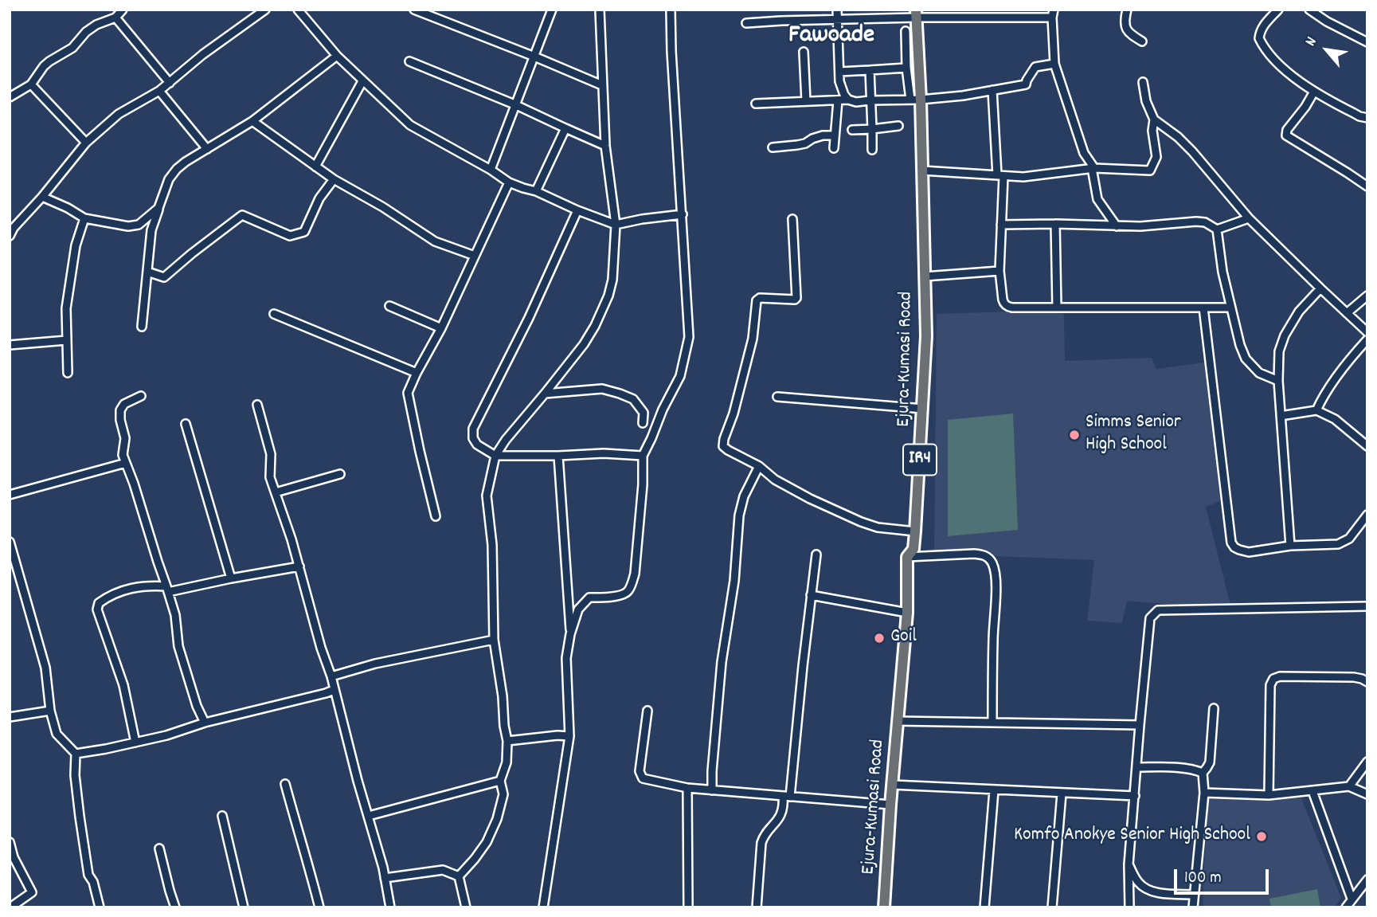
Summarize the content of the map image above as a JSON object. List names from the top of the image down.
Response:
{
  "streets": {
    "main road": ["Ejura-Kumasi Road", "IR4"]
  },
  "districts": ["Fawoade"],
  "places": ["Simms Senior High School", "Goil", "Komfo Anokye Senior High School"],
  "scale_bar": "100 m",
  "north": "top left"
}
